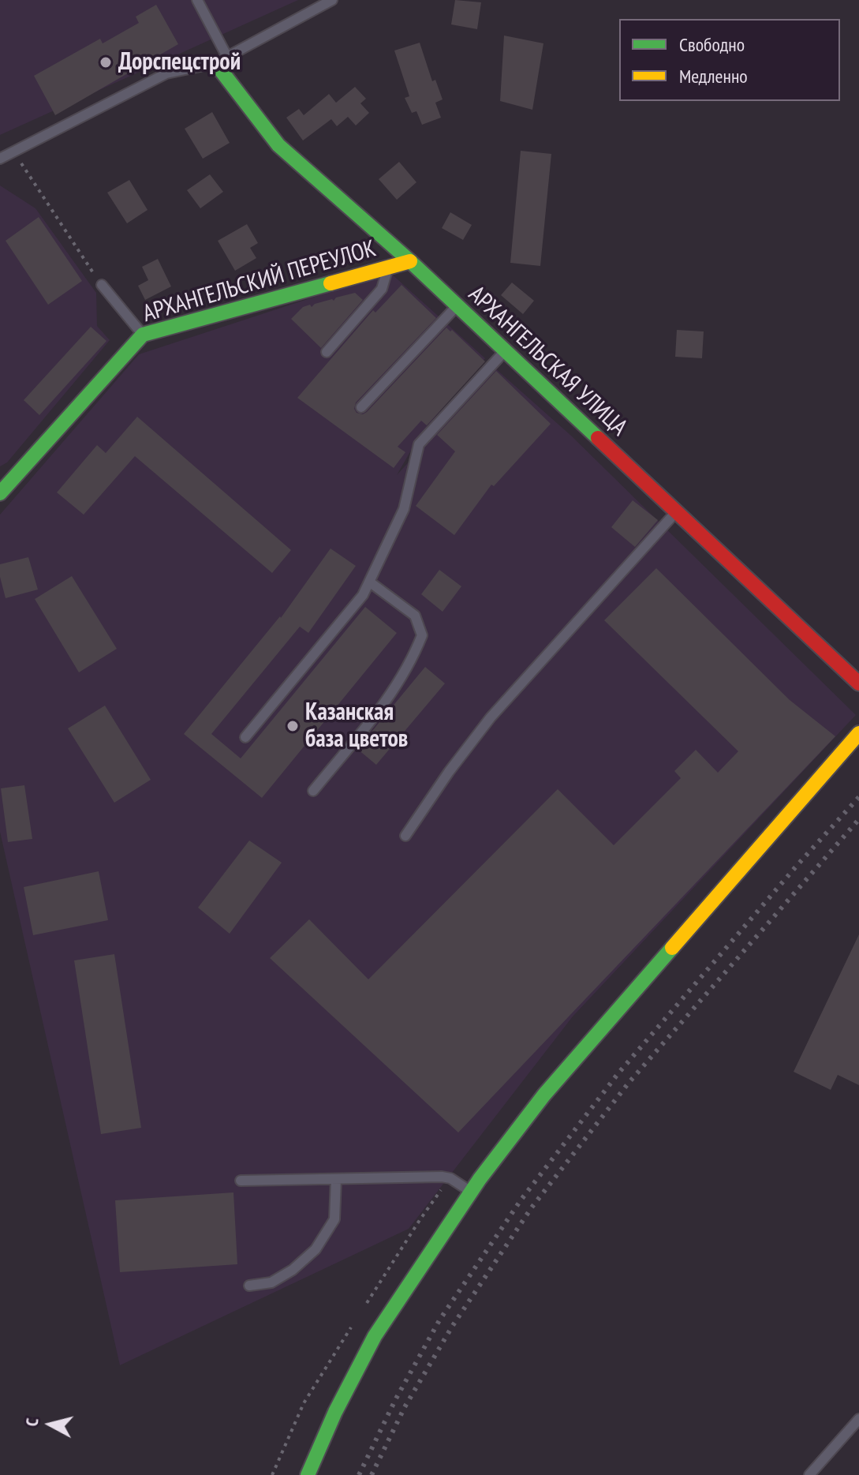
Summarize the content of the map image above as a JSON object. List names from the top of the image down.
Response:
{
  "streets": {
    "street": ["АРХАНГЕЛЬСКИЙ ПЕРЕУЛОК", "АРХАНГЕЛЬСКАЯ УЛИЦА"]
  },
  "crossings": [
    ["АРХАНГЕЛЬСКИЙ ПЕРЕУЛОК", "АРХАНГЕЛЬСКАЯ УЛИЦА"]
  ],
  "places": ["Дорспецстрой", "Казанская база цветов"],
  "legend": ["Свободно", "Медленно"],
  "north": "left"
}
